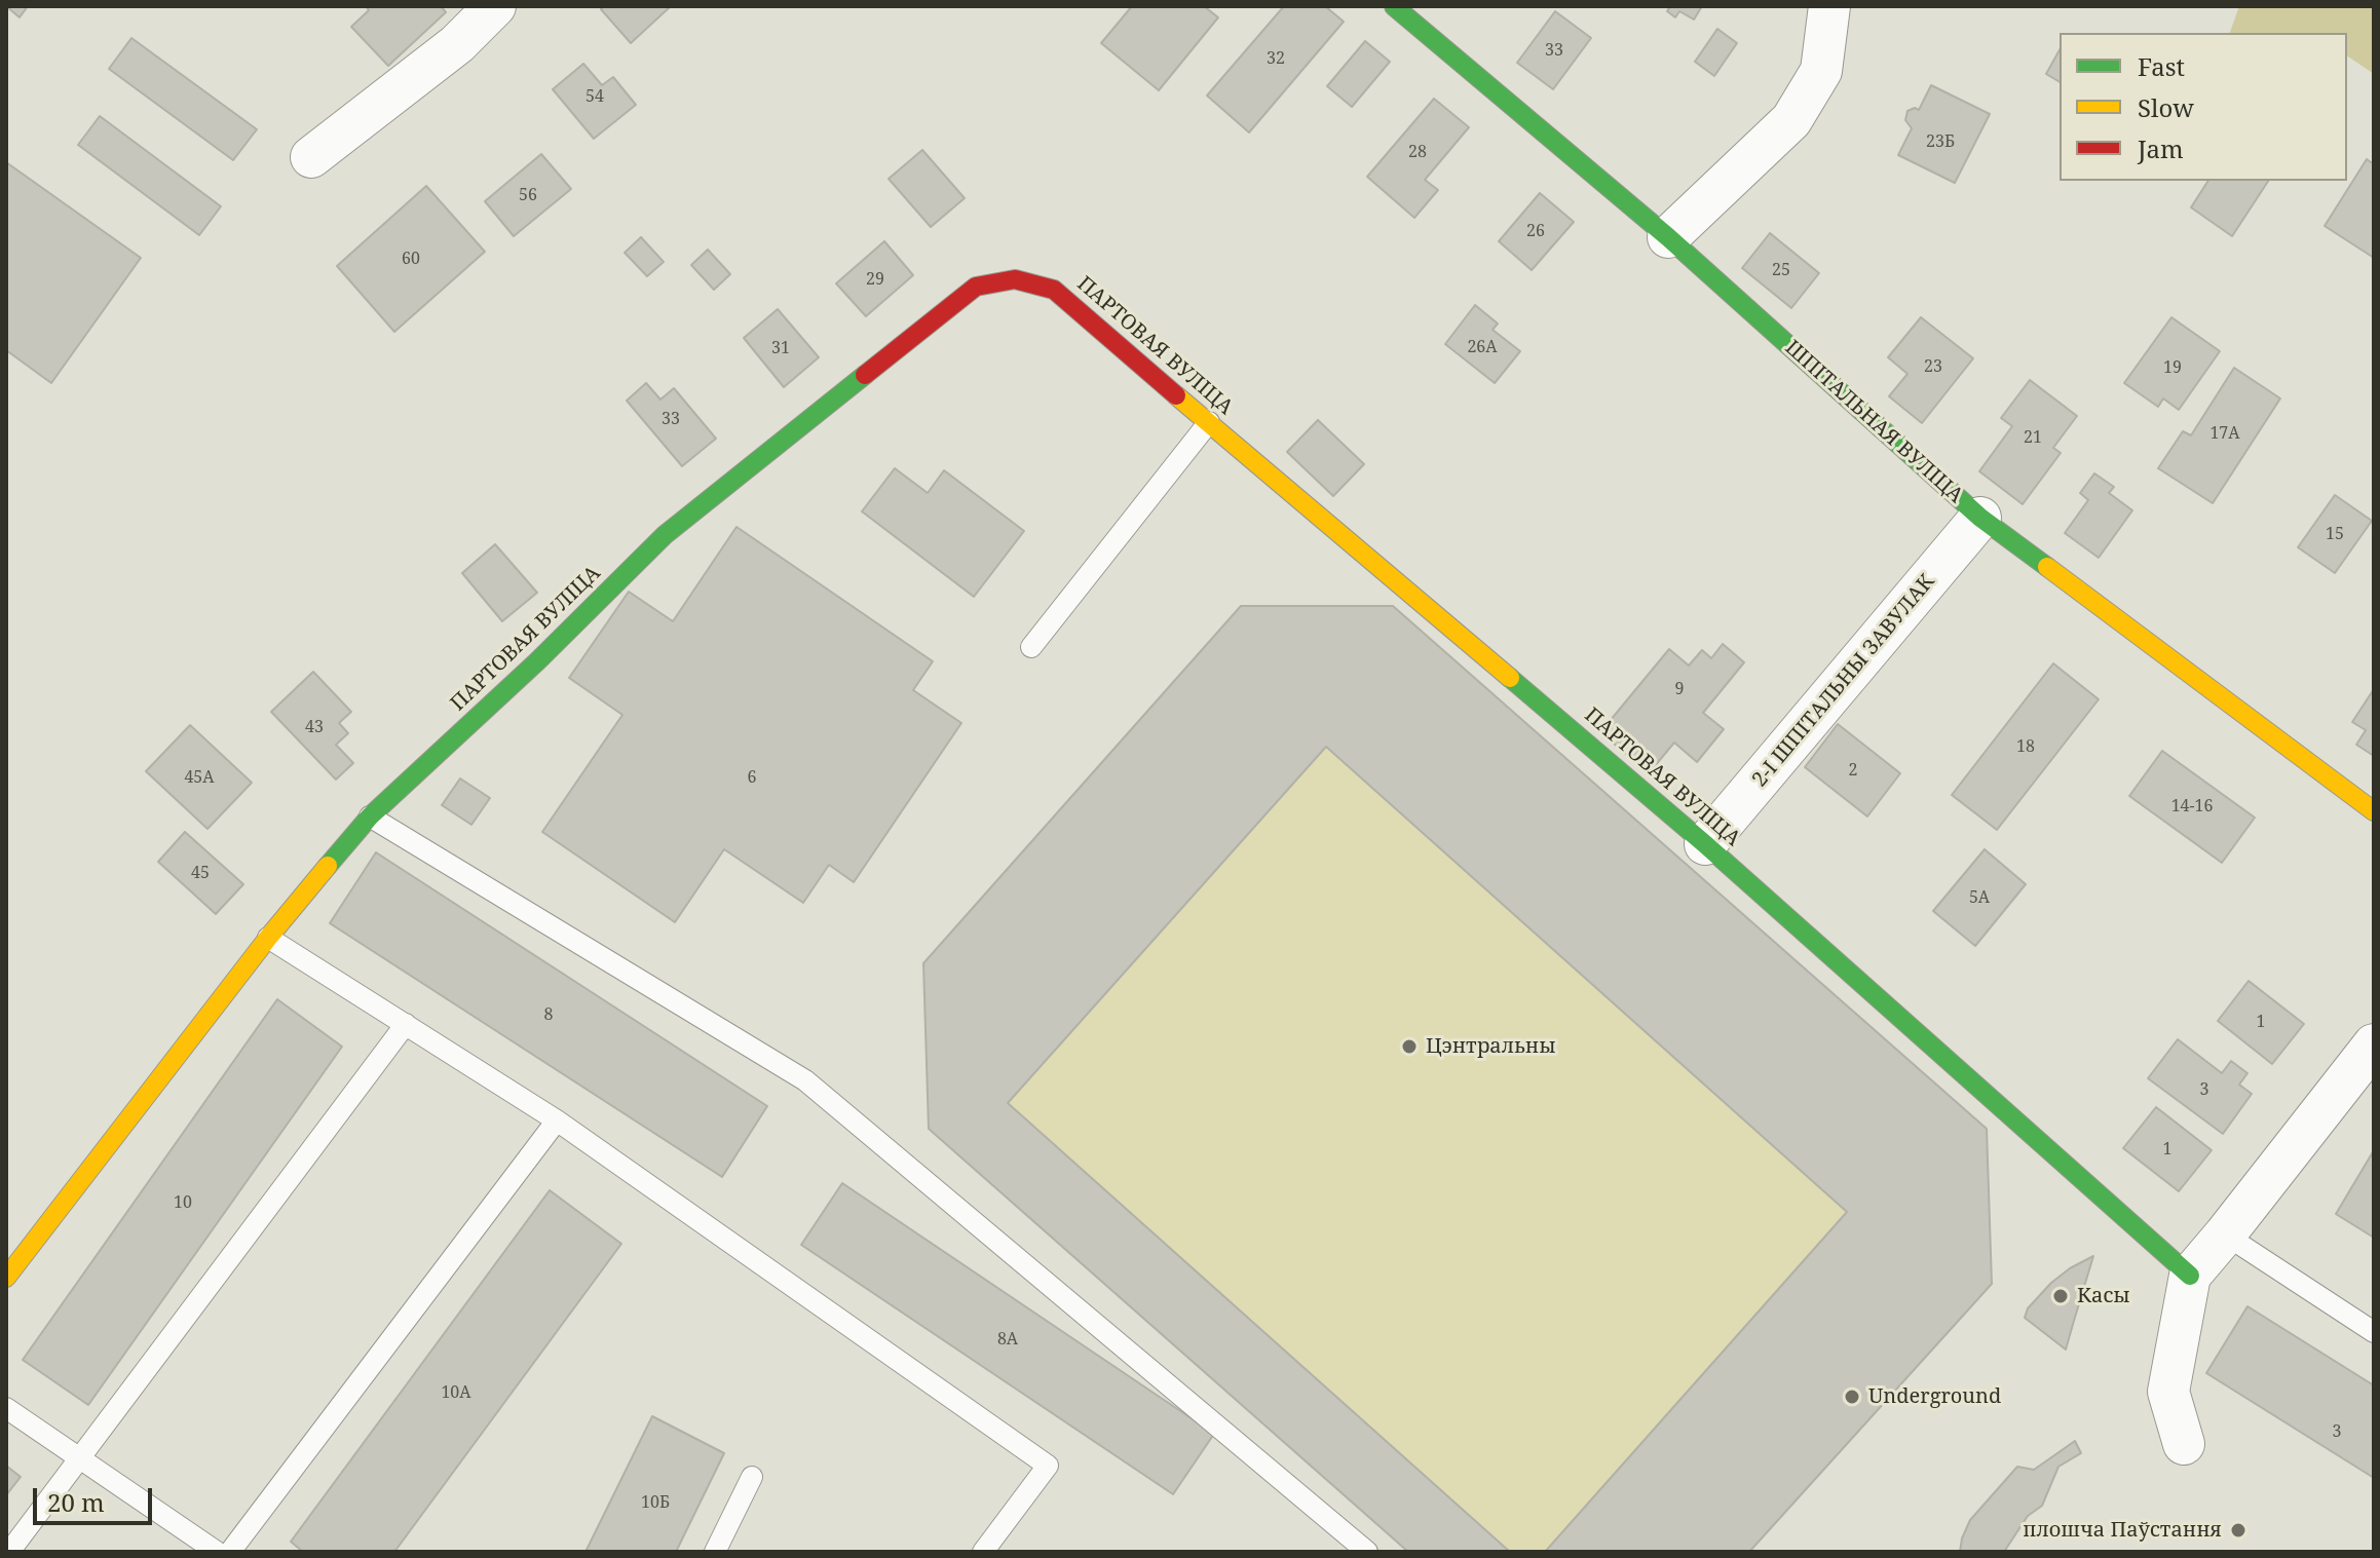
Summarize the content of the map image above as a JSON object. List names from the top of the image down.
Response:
{
  "streets": {
    "street": ["ПАРТОВАЯ ВУЛІЦА", "ШПІТАЛЬНАЯ ВУЛІЦА", "2-І ШПІТАЛЬНЫ ЗАВУЛАК"]
  },
  "crossings": [
    ["ПАРТОВАЯ ВУЛІЦА", "2-І ШПІТАЛЬНЫ ЗАВУЛАК"],
    ["ШПІТАЛЬНАЯ ВУЛІЦА", "2-І ШПІТАЛЬНЫ ЗАВУЛАК"]
  ],
  "places": [
    "Цэнтральны",
    "Касы",
    "Underground",
    "плошча Паўстання"
  ],
  "house_numbers": [
    "33",
    "32",
    "54",
    "23Б",
    "28",
    "56",
    "26",
    "60",
    "25",
    "29",
    "26А",
    "31",
    "23",
    "19",
    "33",
    "17А",
    "21",
    "15",
    "9",
    "43",
    "18",
    "2",
    "45А",
    "6",
    "14-16",
    "45",
    "5А",
    "8",
    "1",
    "3",
    "1",
    "10",
    "8А",
    "10А",
    "3",
    "10Б"
  ],
  "legend": ["Fast", "Slow", "Jam"],
  "scale_bar": "20 m"
}
